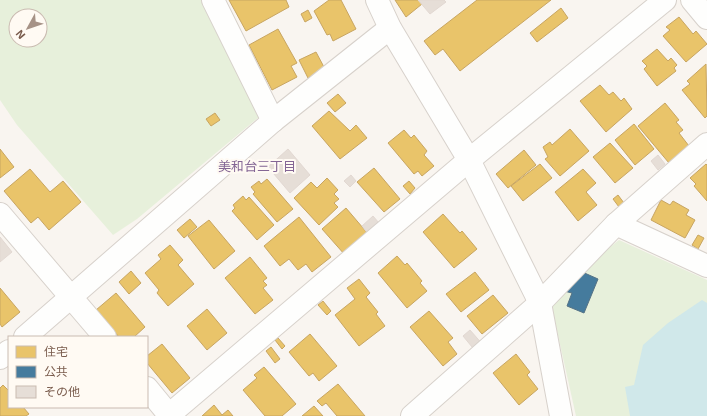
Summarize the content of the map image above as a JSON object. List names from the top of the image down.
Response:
{
  "districts": ["美和台三丁目"],
  "legend": ["住宅", "公共", "その他"],
  "north": "bottom left"
}
